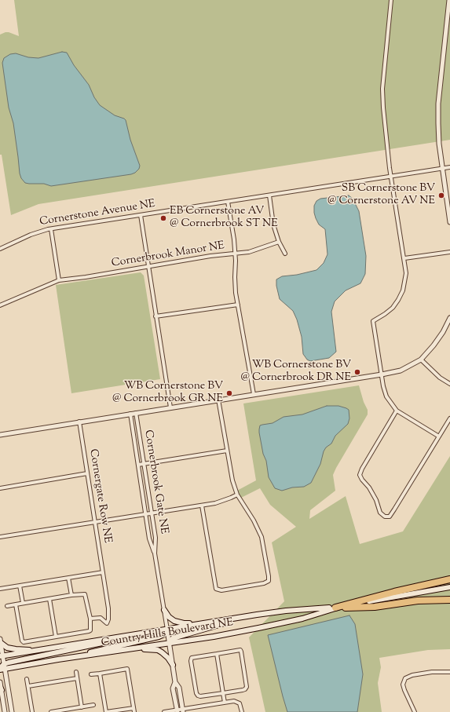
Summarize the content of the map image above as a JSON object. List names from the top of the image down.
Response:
{
  "streets": {
    "main road": ["Country Hills Boulevard NE"],
    "street": [
      "Cornerstone Avenue NE",
      "Cornerbrook Manor NE",
      "Cornerbrook Gate NE",
      "Cornergate Row NE"
    ]
  },
  "crossings": [
    ["Cornerbrook Gate NE", "Country Hills Boulevard NE"]
  ],
  "places": [
    "SB Cornerstone BV @ Cornerstone AV NE",
    "EB Cornerstone AV @ Cornerbrook ST NE",
    "WB Cornerstone BV @ Cornerbrook DR NE",
    "WB Cornerstone BV @ Cornerbrook GR NE"
  ]
}
